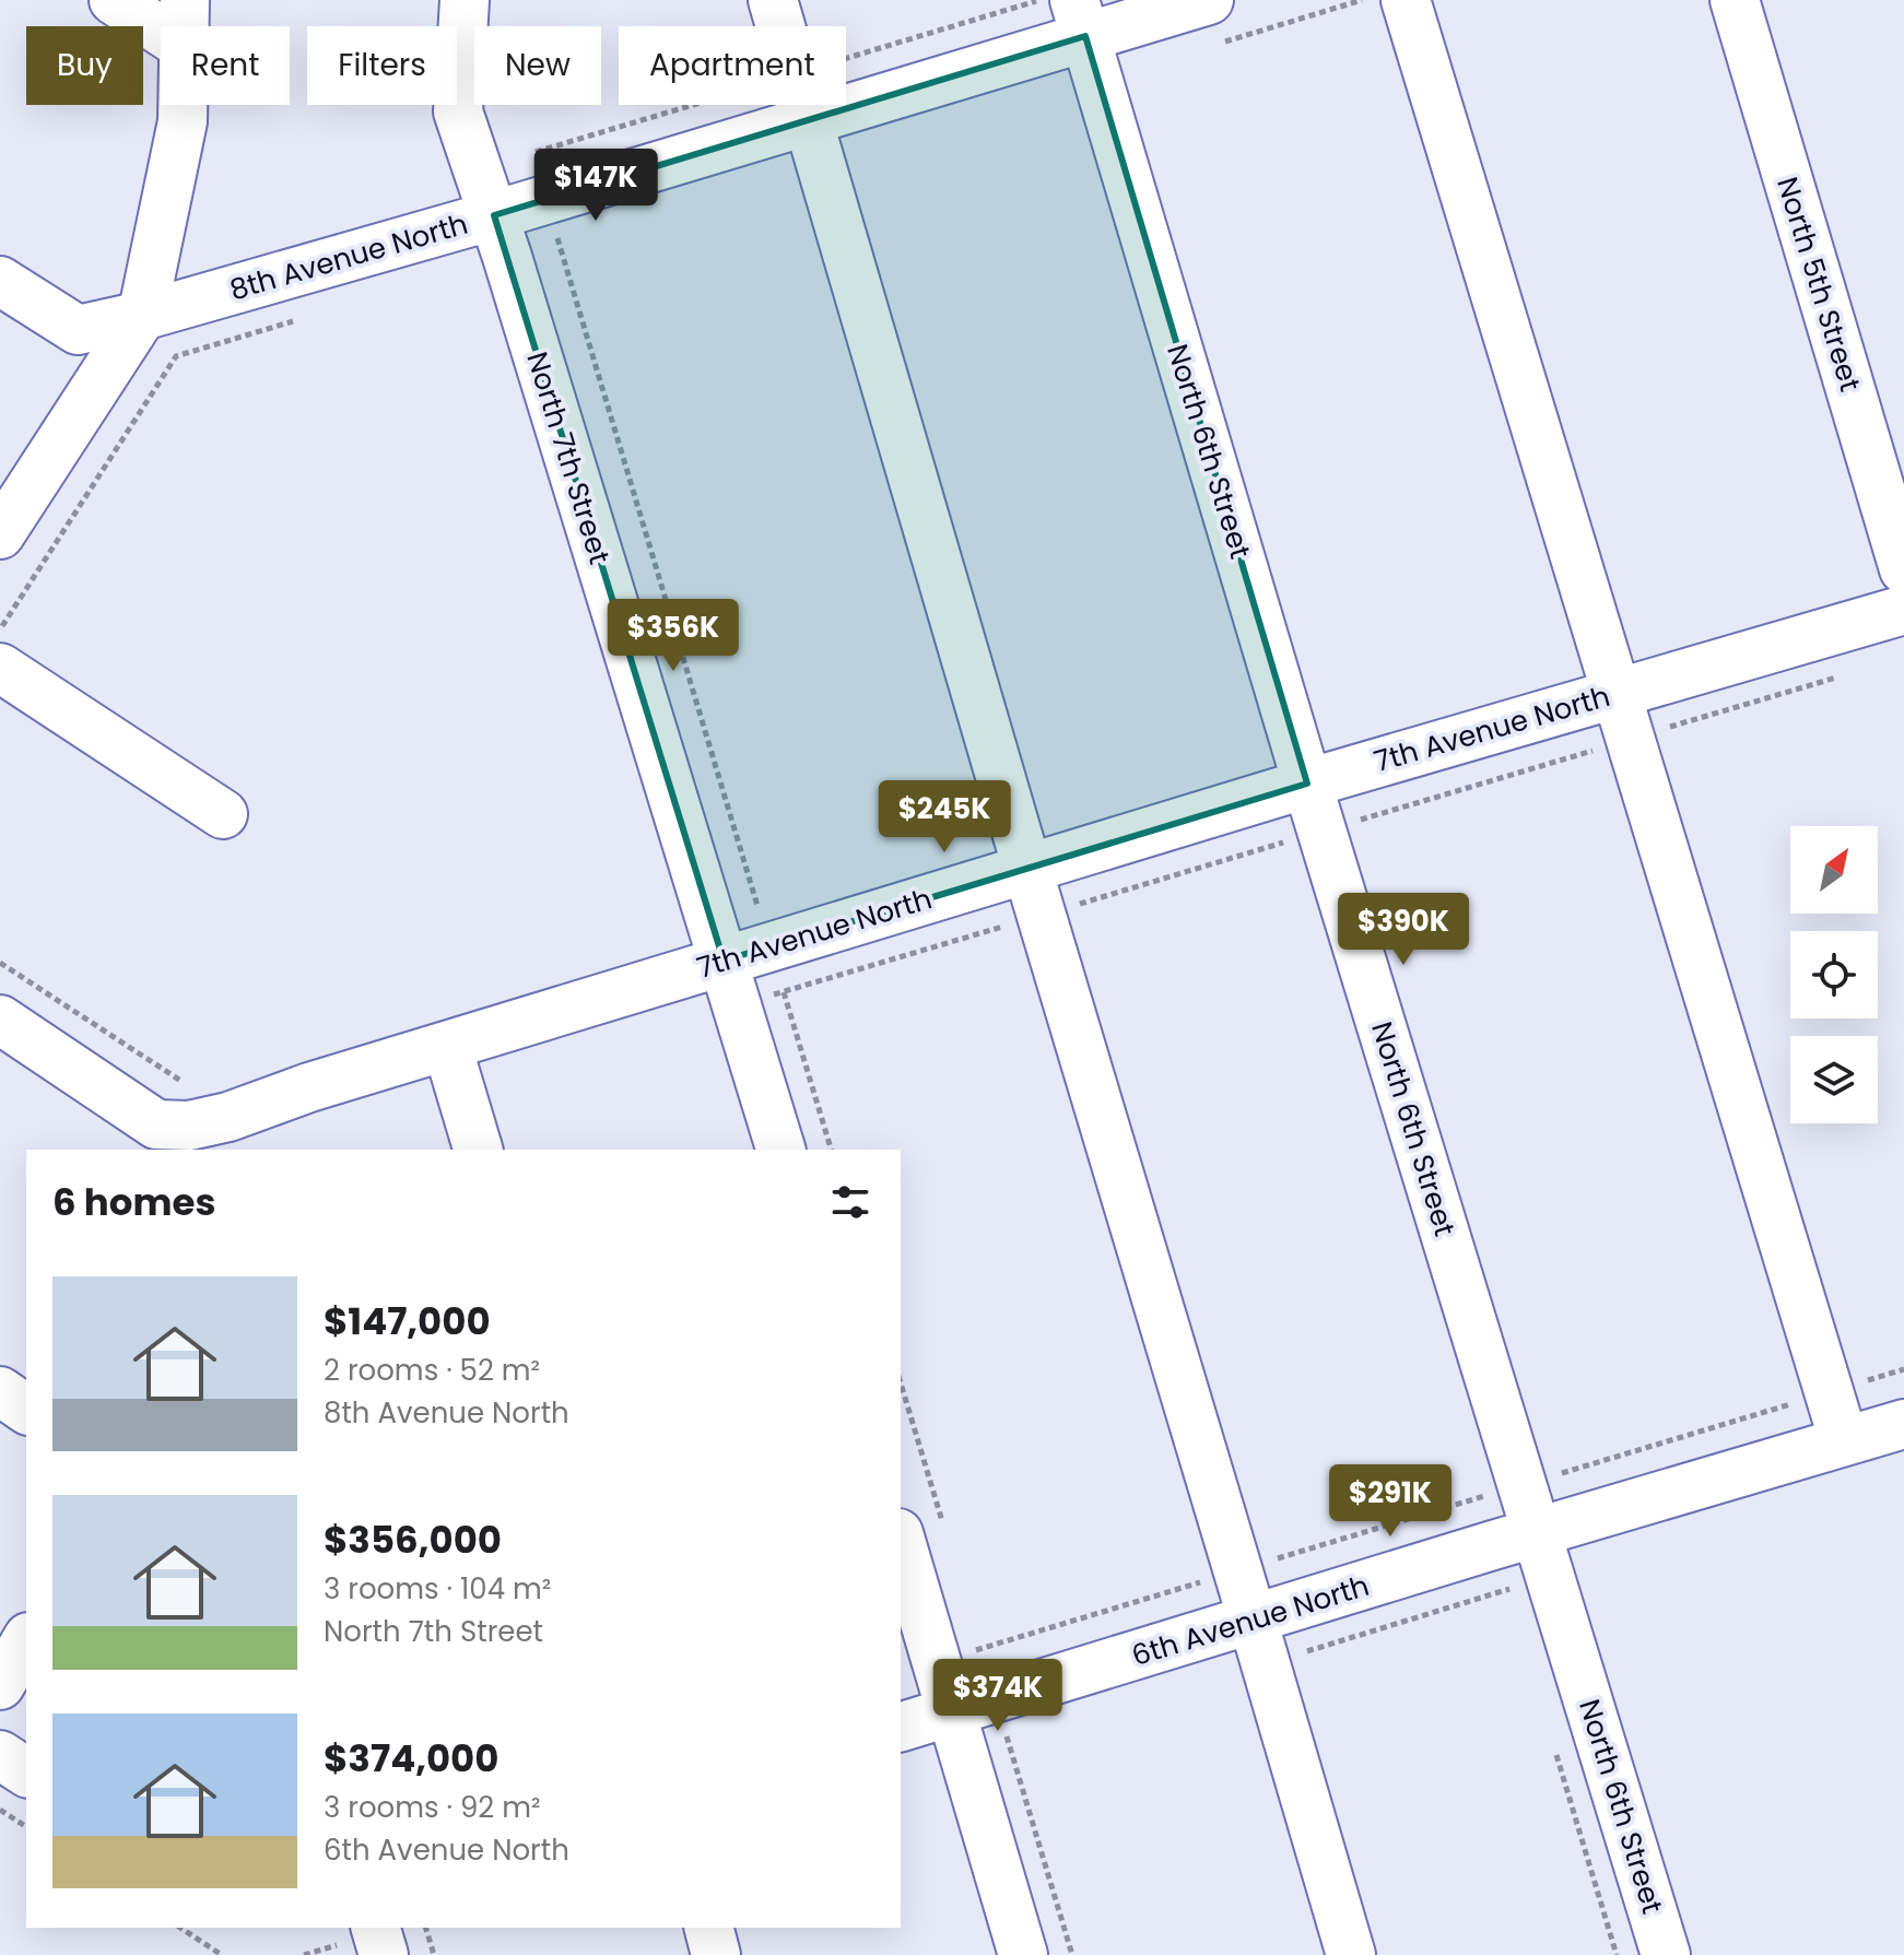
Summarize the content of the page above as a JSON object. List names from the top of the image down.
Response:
{
  "streets": {
    "street": [
      "8th Avenue North",
      "North 5th Street",
      "North 6th Street",
      "North 7th Street",
      "7th Avenue North",
      "6th Avenue North"
    ]
  },
  "crossings": [
    ["8th Avenue North", "North 6th Street"],
    ["8th Avenue North", "North 7th Street"],
    ["North 6th Street", "7th Avenue North"],
    ["North 6th Street", "6th Avenue North"],
    ["North 7th Street", "7th Avenue North"]
  ],
  "north": "top right",
  "page": {
    "chip": [
      "Buy",
      "Rent",
      "Filters",
      "New",
      "Apartment"
    ],
    "price": [
      "$147K",
      "$356K",
      "$245K",
      "$390K",
      "$291K",
      "$374K"
    ],
    "heading": "6 homes",
    "list": [
      {
        "name": "$147,000",
        "note": "2 rooms · 52 m² · 8th Avenue North"
      },
      {
        "name": "$356,000",
        "note": "3 rooms · 104 m² · North 7th Street"
      },
      {
        "name": "$374,000",
        "note": "3 rooms · 92 m² · 6th Avenue North"
      }
    ]
  }
}
